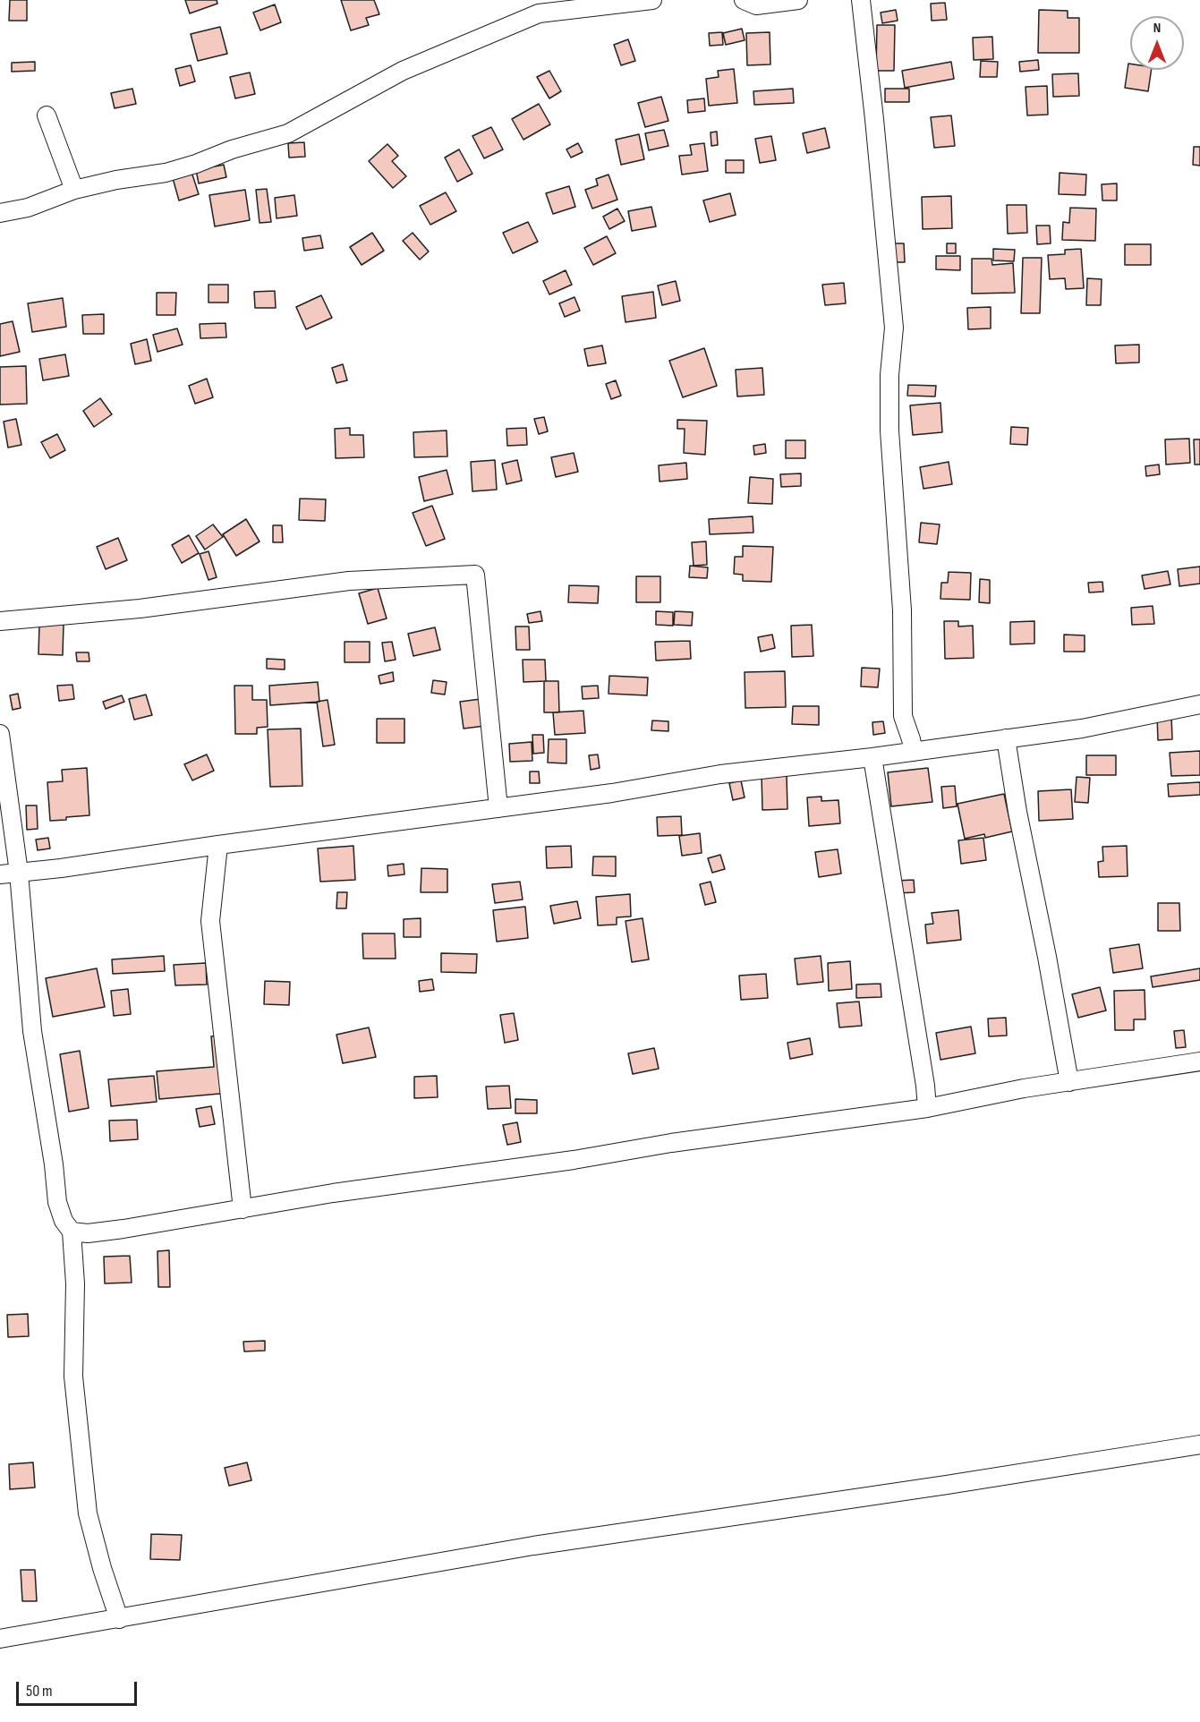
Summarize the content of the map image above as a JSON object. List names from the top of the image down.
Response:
{
  "scale_bar": "50 m",
  "north": "top"
}
